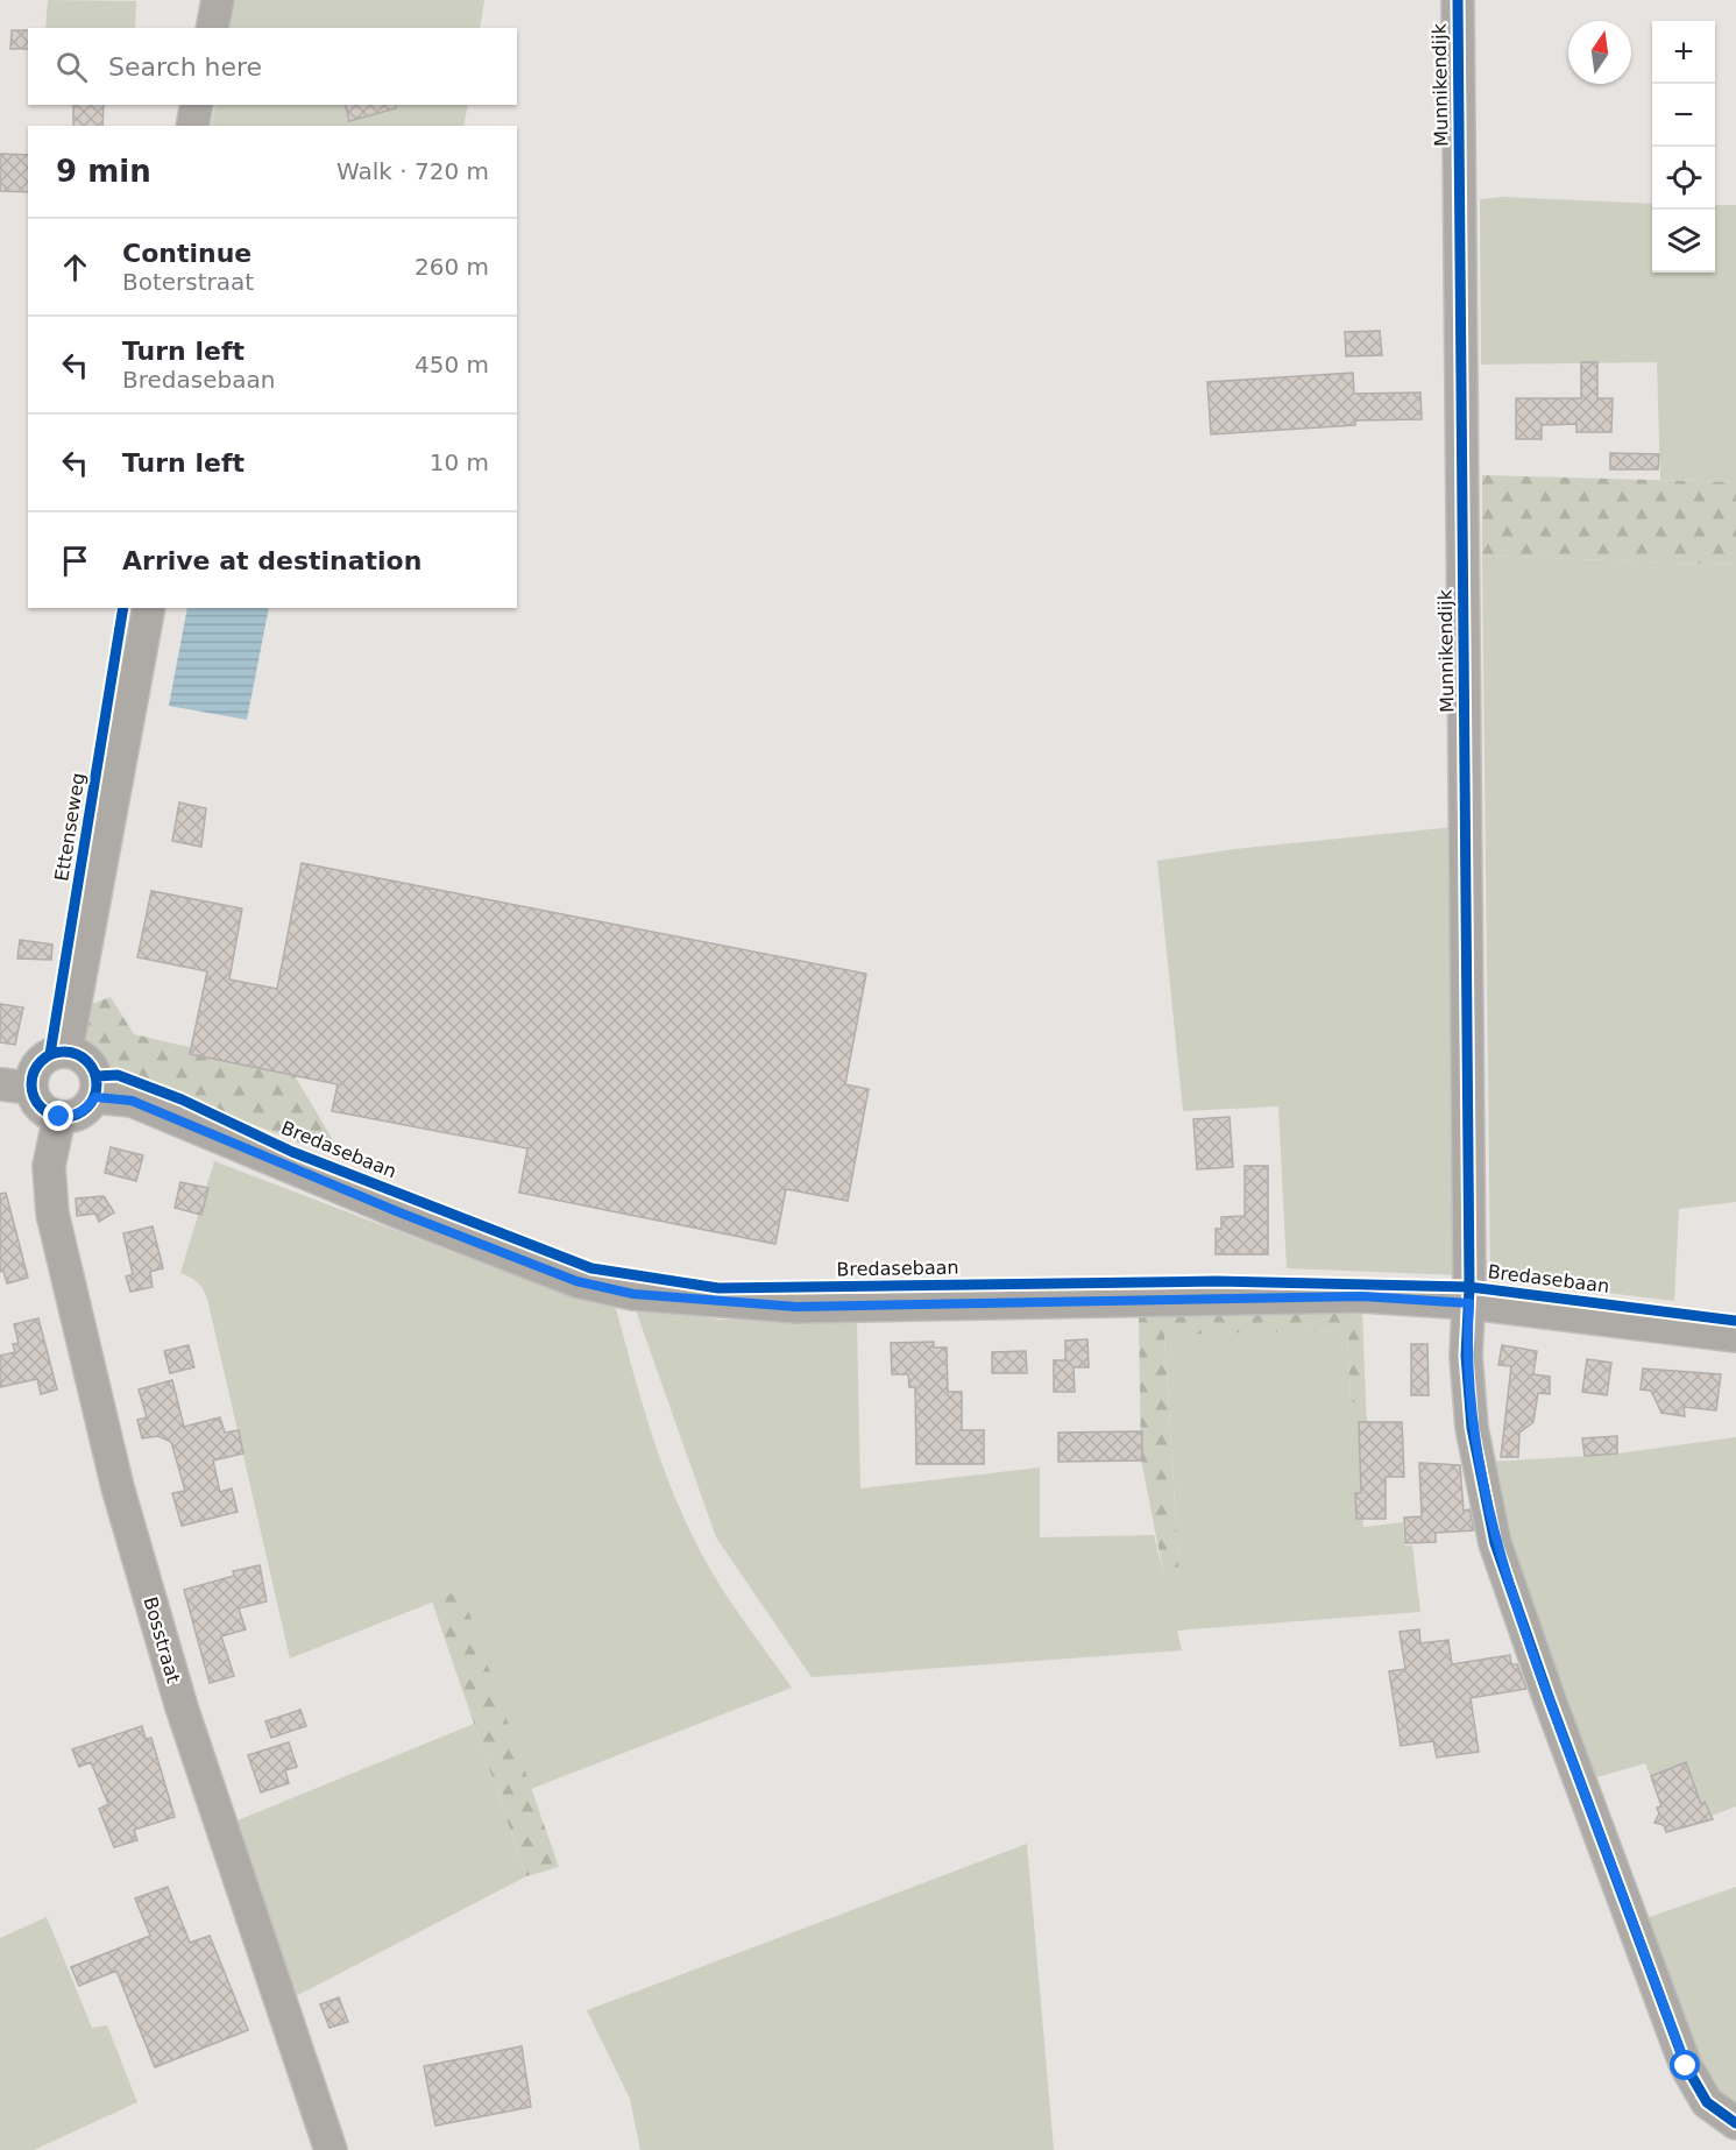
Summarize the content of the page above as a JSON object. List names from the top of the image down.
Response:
{
  "streets": {
    "street": [
      "Munnikendijk",
      "Ettenseweg",
      "Bredasebaan",
      "Bosstraat"
    ]
  },
  "crossings": [
    ["Munnikendijk", "Bredasebaan"],
    ["Ettenseweg", "Bredasebaan"],
    ["Ettenseweg", "Bosstraat"],
    ["Bredasebaan", "Bosstraat"]
  ],
  "north": "top",
  "page": {
    "map_buttons": ["+", "−"],
    "search": "Search here",
    "heading": ["9 min", "Walk · 720 m"],
    "list": [
      ["Continue", "Boterstraat", "260 m"],
      ["Turn left", "Bredasebaan", "450 m"],
      ["Turn left", "10 m"],
      "Arrive at destination"
    ]
  }
}
